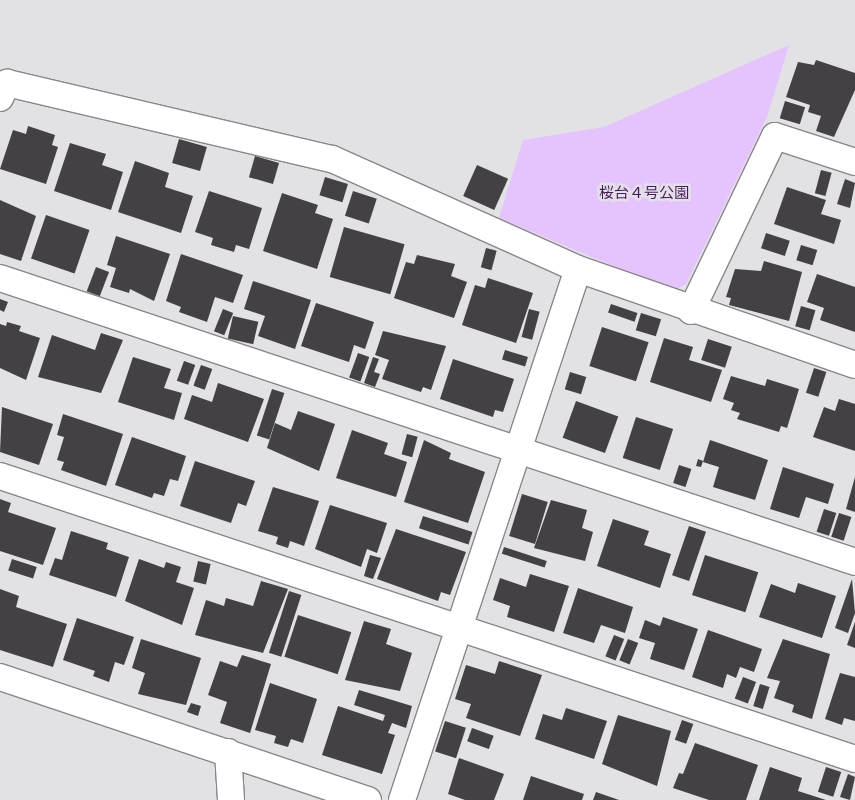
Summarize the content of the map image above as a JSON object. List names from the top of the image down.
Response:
{
  "parks": ["桜台４号公園"]
}
